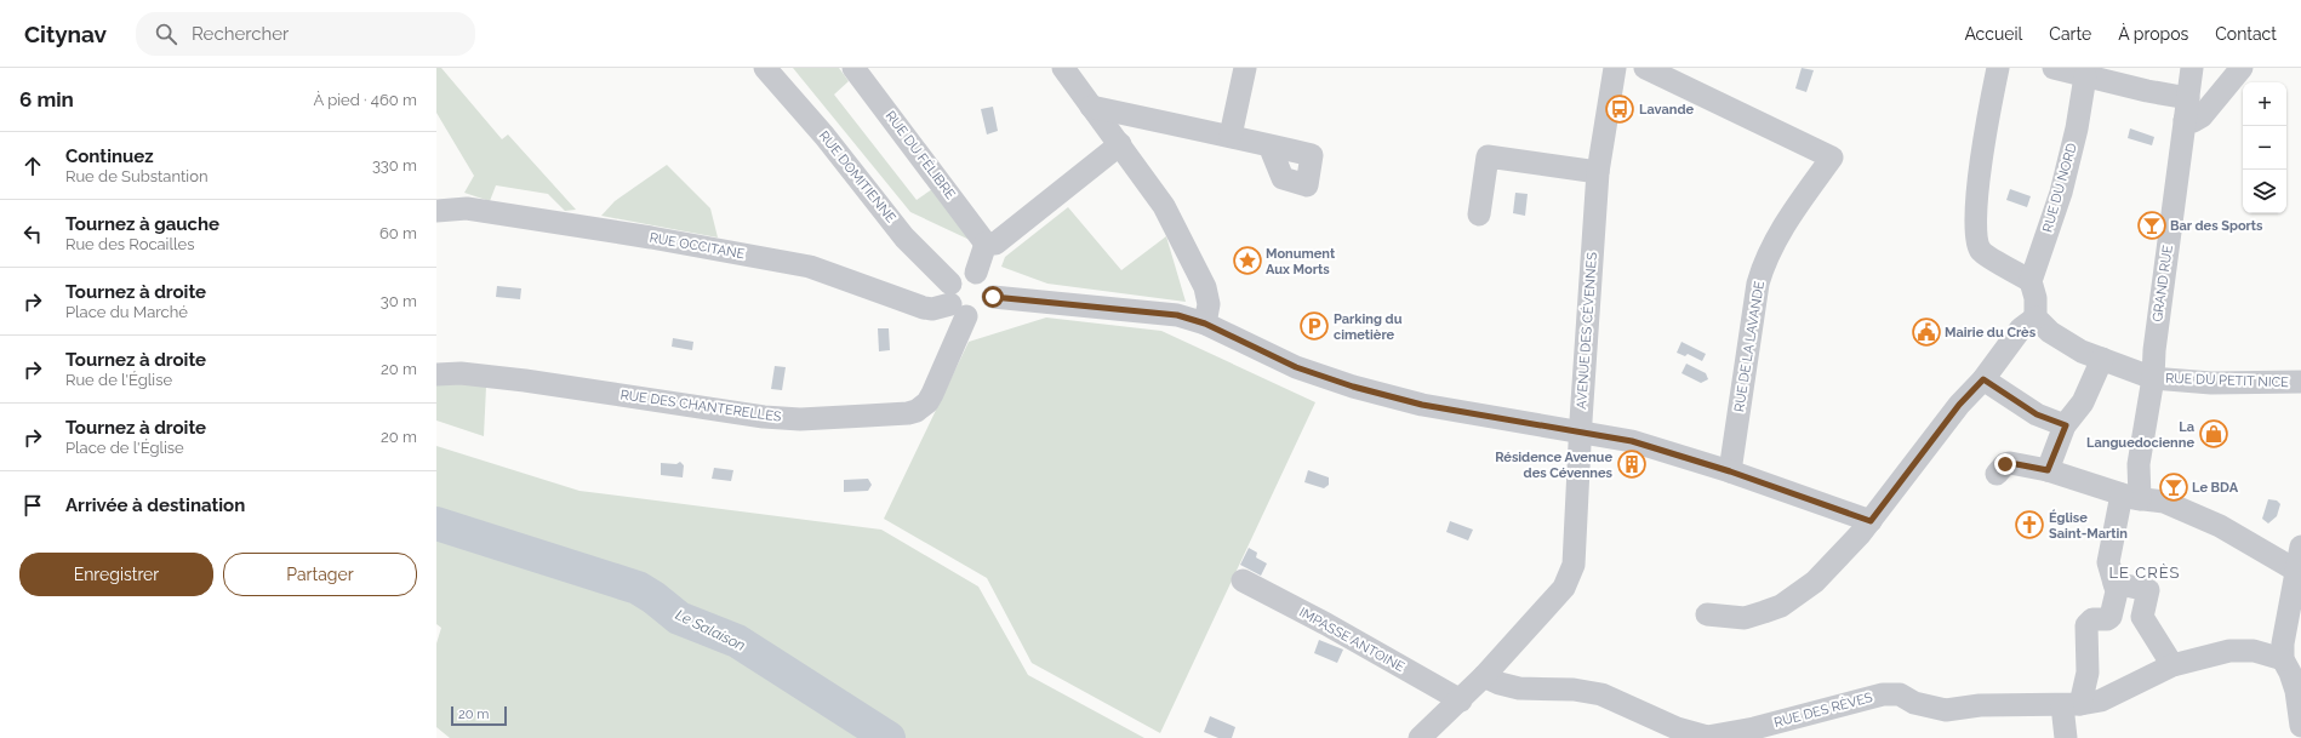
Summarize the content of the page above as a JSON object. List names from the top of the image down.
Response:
{
  "streets": {
    "street": [
      "RUE DU FÉLIBRE",
      "RUE DOMITIENNE",
      "RUE DU NORD",
      "RUE OCCITANE",
      "GRAND RUE",
      "AVENUE DES CÉVENNES",
      "RUE DE LA LAVANDE",
      "RUE DU PETIT NICE",
      "RUE DES CHANTERELLES",
      "IMPASSE ANTOINE",
      "RUE DES RÈVES"
    ]
  },
  "crossings": [
    ["RUE DOMITIENNE", "RUE OCCITANE"],
    ["RUE DOMITIENNE", "RUE DES CHANTERELLES"],
    ["RUE DU NORD", "RUE DU PETIT NICE"],
    ["RUE OCCITANE", "RUE DES CHANTERELLES"],
    ["GRAND RUE", "RUE DU PETIT NICE"],
    ["GRAND RUE", "RUE DES RÈVES"],
    ["AVENUE DES CÉVENNES", "IMPASSE ANTOINE"],
    ["AVENUE DES CÉVENNES", "RUE DES RÈVES"]
  ],
  "districts": ["LE CRÈS"],
  "water": ["Le Salaison"],
  "places": {
    "bus stop": ["Lavande"],
    "bar": ["Bar des Sports", "Le BDA"],
    "place": ["Monument Aux Morts"],
    "parking": ["Parking du cimetière"],
    "public building": ["Mairie du Crès"],
    "shop": ["La Languedocienne"],
    "building": ["Résidence Avenue des Cévennes"],
    "church": ["Église Saint-Martin"]
  },
  "scale_bar": "20 m",
  "page": {
    "header": "Citynav",
    "search": "Rechercher",
    "nav": [
      "Accueil",
      "Carte",
      "À propos",
      "Contact"
    ],
    "heading": ["6 min", "À pied · 460 m"],
    "map_buttons": ["+", "−"],
    "list": [
      ["Continuez", "Rue de Substantion", "330 m"],
      ["Tournez à gauche", "Rue des Rocailles", "60 m"],
      ["Tournez à droite", "Place du Marché", "30 m"],
      ["Tournez à droite", "Rue de l'Église", "20 m"],
      ["Tournez à droite", "Place de l'Église", "20 m"],
      "Arrivée à destination"
    ],
    "buttons": ["Enregistrer", "Partager"],
    "scale": "20 m"
  }
}
